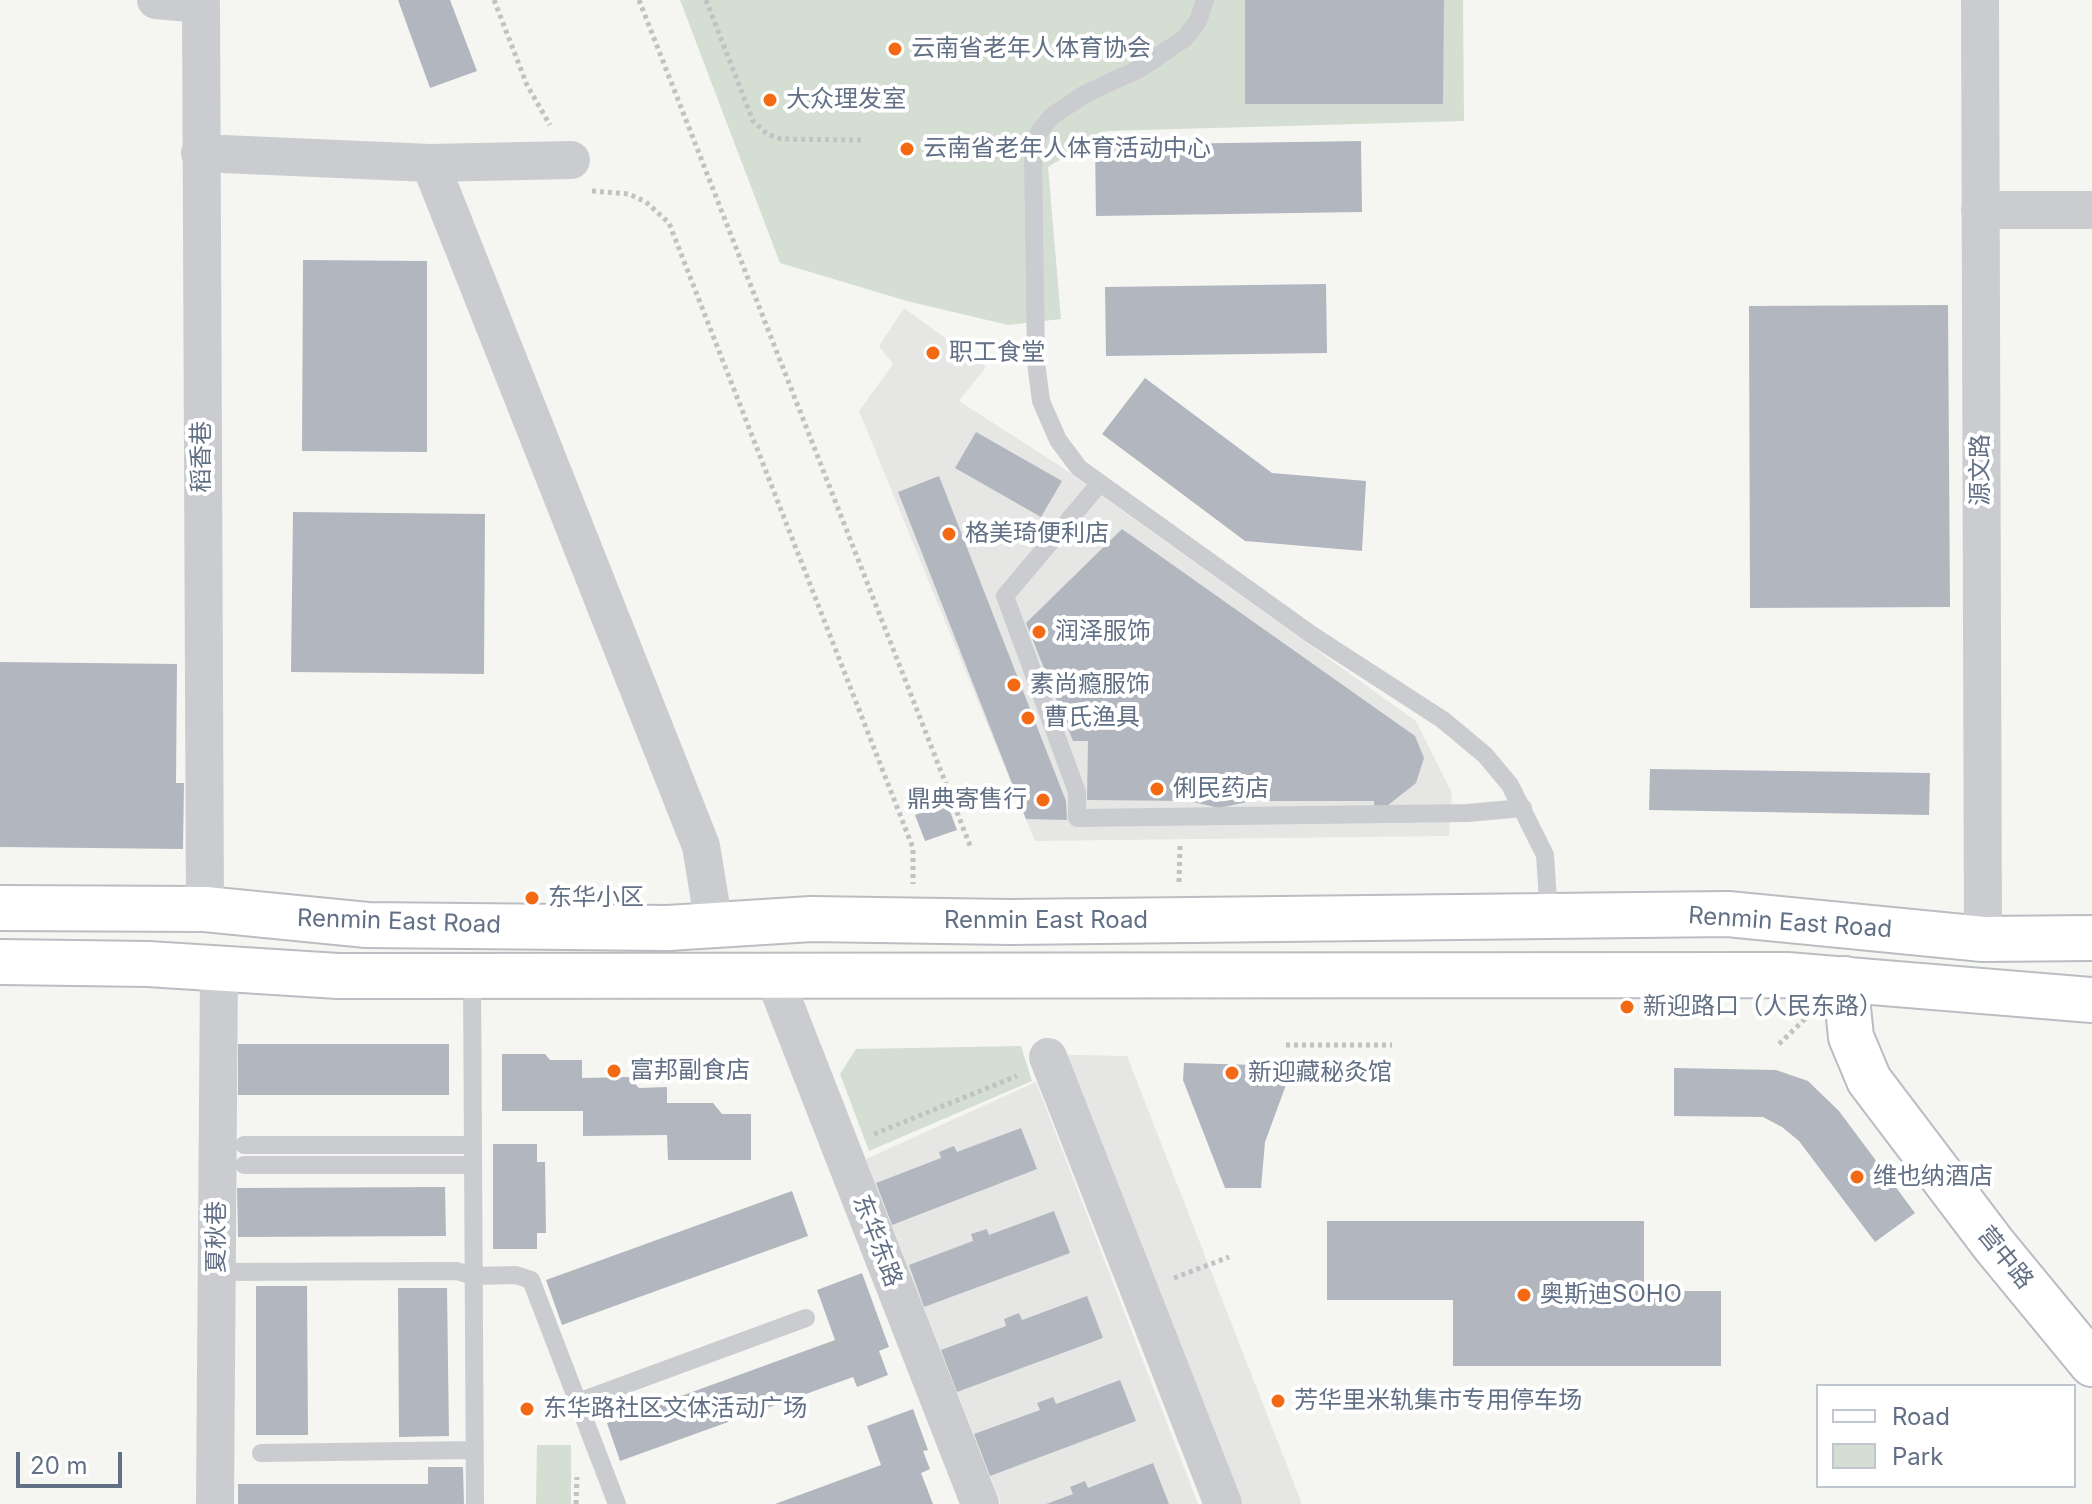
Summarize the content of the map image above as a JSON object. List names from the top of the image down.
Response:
{
  "streets": {
    "main road": ["Renmin East Road", "营中路"],
    "street": [
      "稻香巷",
      "源文路",
      "夏秋巷",
      "东华东路"
    ]
  },
  "crossings": [
    ["稻香巷", "Renmin East Road"],
    ["源文路", "Renmin East Road"]
  ],
  "places": [
    "云南省老年人体育协会",
    "大众理发室",
    "云南省老年人体育活动中心",
    "职工食堂",
    "格美琦便利店",
    "润泽服饰",
    "素尚瘾服饰",
    "曹氏渔具",
    "俐民药店",
    "鼎典寄售行",
    "东华小区",
    "新迎路口（人民东路）",
    "富邦副食店",
    "新迎藏秘灸馆",
    "维也纳酒店",
    "奥斯迪SOHO",
    "芳华里米轨集市专用停车场",
    "东华路社区文体活动广场"
  ],
  "legend": ["Road", "Park"],
  "scale_bar": "20 m"
}
